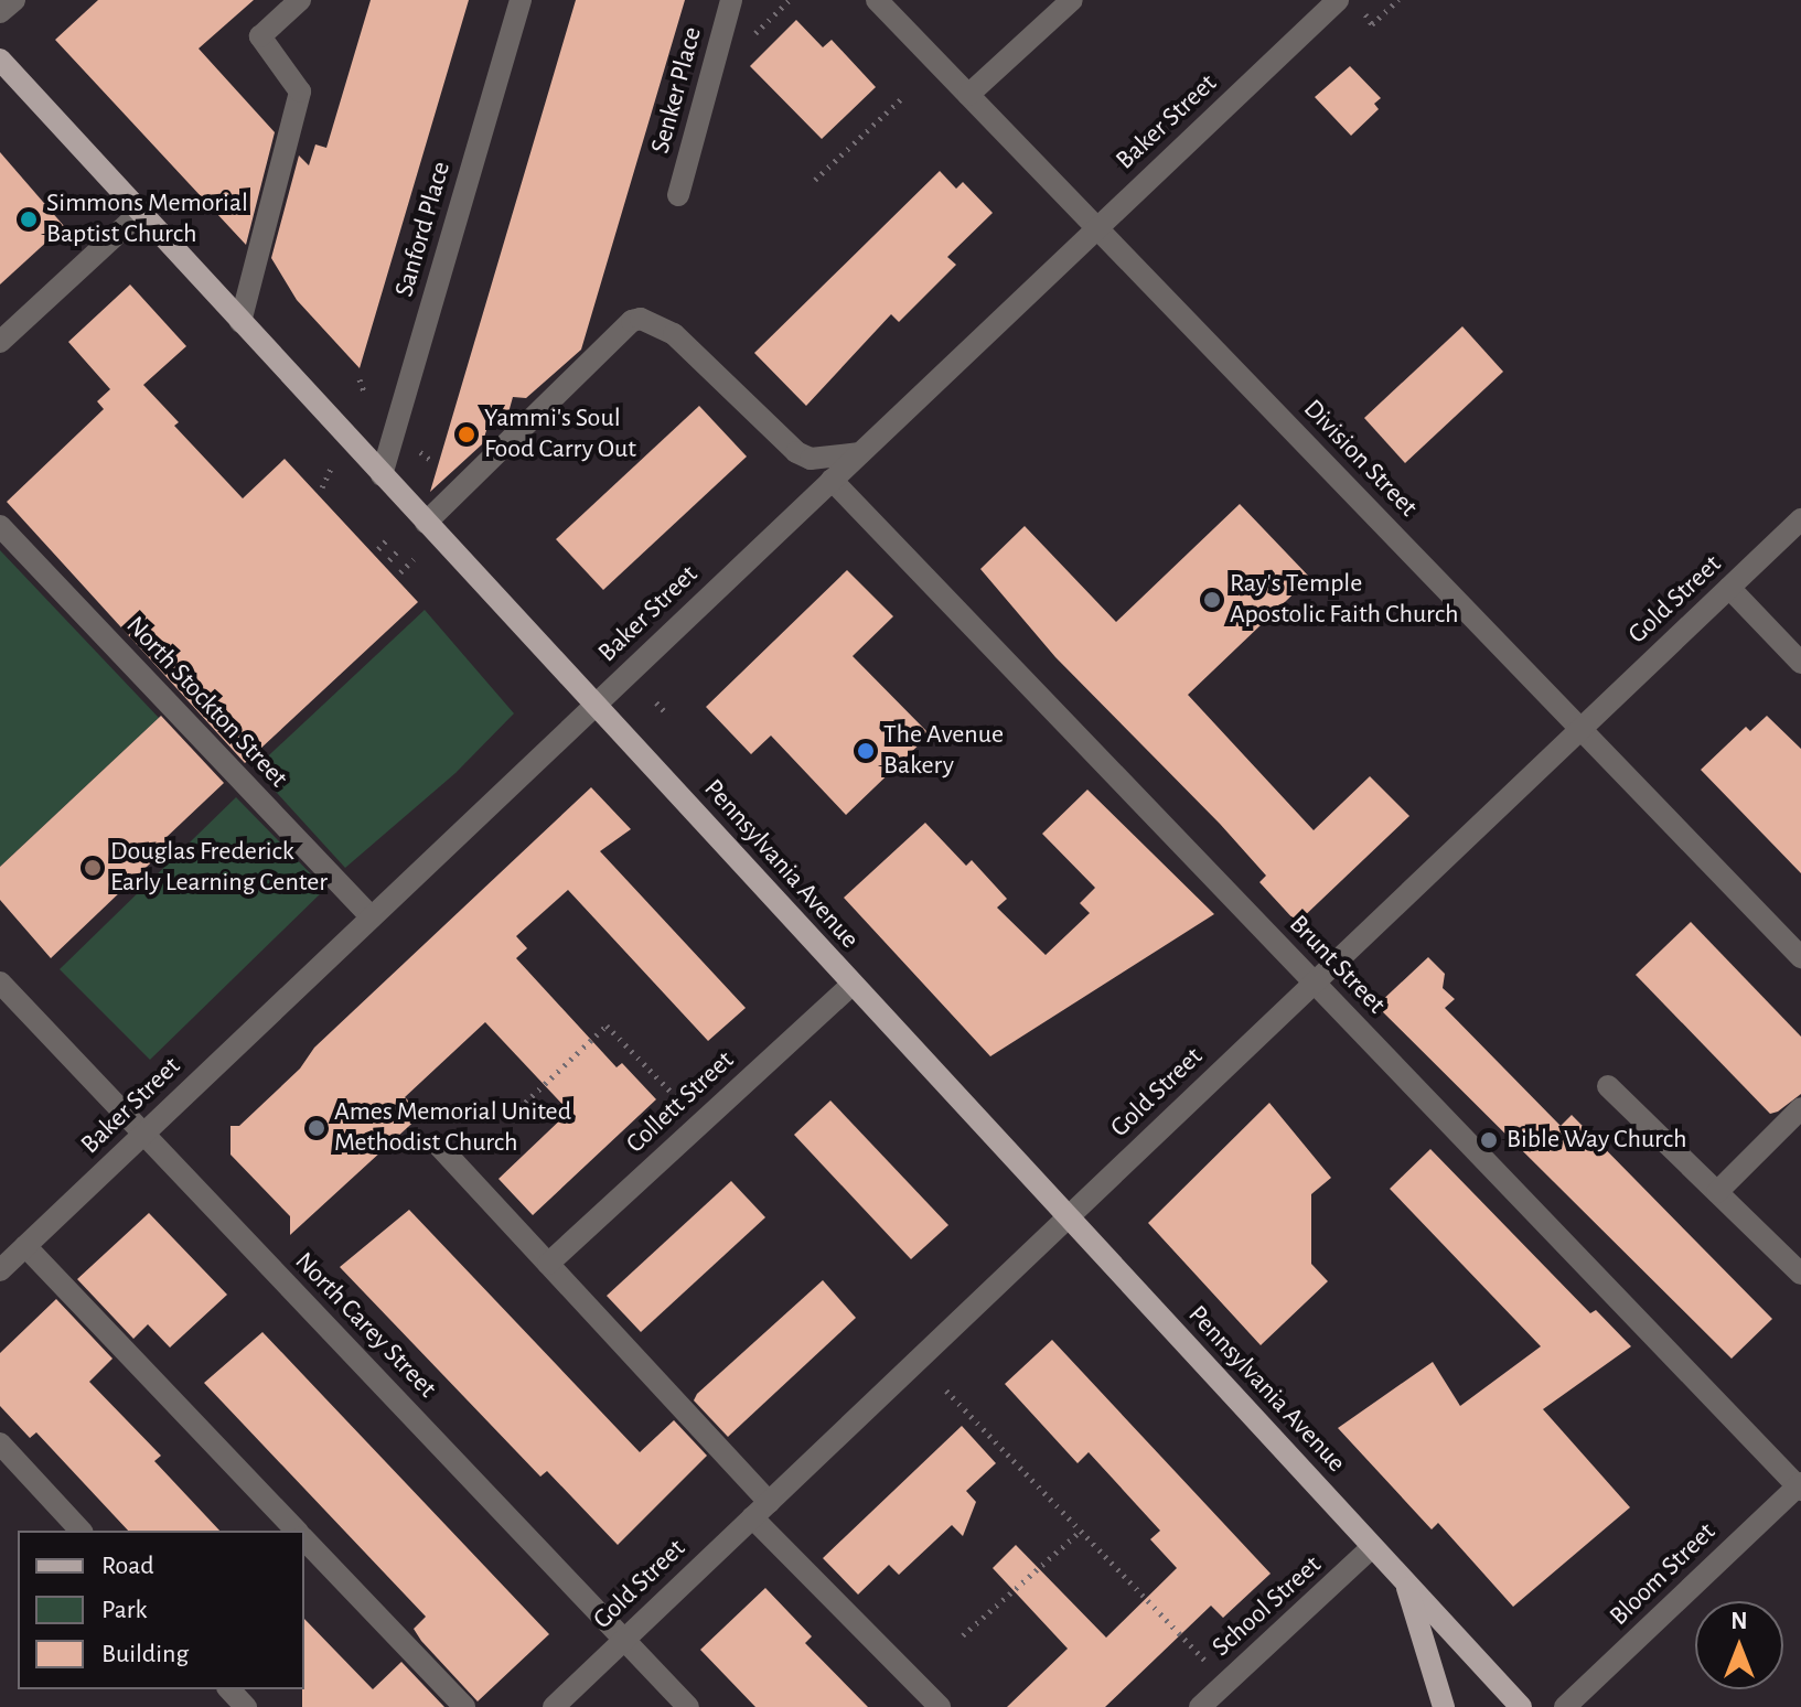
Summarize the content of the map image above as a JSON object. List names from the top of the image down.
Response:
{
  "streets": {
    "main road": ["Pennsylvania Avenue"],
    "street": [
      "Senker Place",
      "Baker Street",
      "Sanford Place",
      "Division Street",
      "Gold Street",
      "North Stockton Street",
      "Brunt Street",
      "Collett Street",
      "North Carey Street",
      "Bloom Street",
      "School Street"
    ]
  },
  "crossings": [
    ["Baker Street", "Division Street"],
    ["Baker Street", "North Stockton Street"],
    ["Baker Street", "Pennsylvania Avenue"],
    ["Baker Street", "Brunt Street"],
    ["Baker Street", "North Carey Street"],
    ["Sanford Place", "Pennsylvania Avenue"],
    ["Division Street", "Gold Street"],
    ["Gold Street", "Pennsylvania Avenue"],
    ["Gold Street", "Brunt Street"],
    ["Gold Street", "North Carey Street"],
    ["Pennsylvania Avenue", "Collett Street"],
    ["Pennsylvania Avenue", "School Street"],
    ["Brunt Street", "Bloom Street"]
  ],
  "places": [
    "Simmons Memorial Baptist Church",
    "Yammi's Soul Food Carry Out",
    "Ray's Temple Apostolic Faith Church",
    "The Avenue Bakery",
    "Douglas Frederick Early Learning Center",
    "Ames Memorial United Methodist Church",
    "Bible Way Church"
  ],
  "legend": ["Road", "Park", "Building"],
  "north": "top"
}
